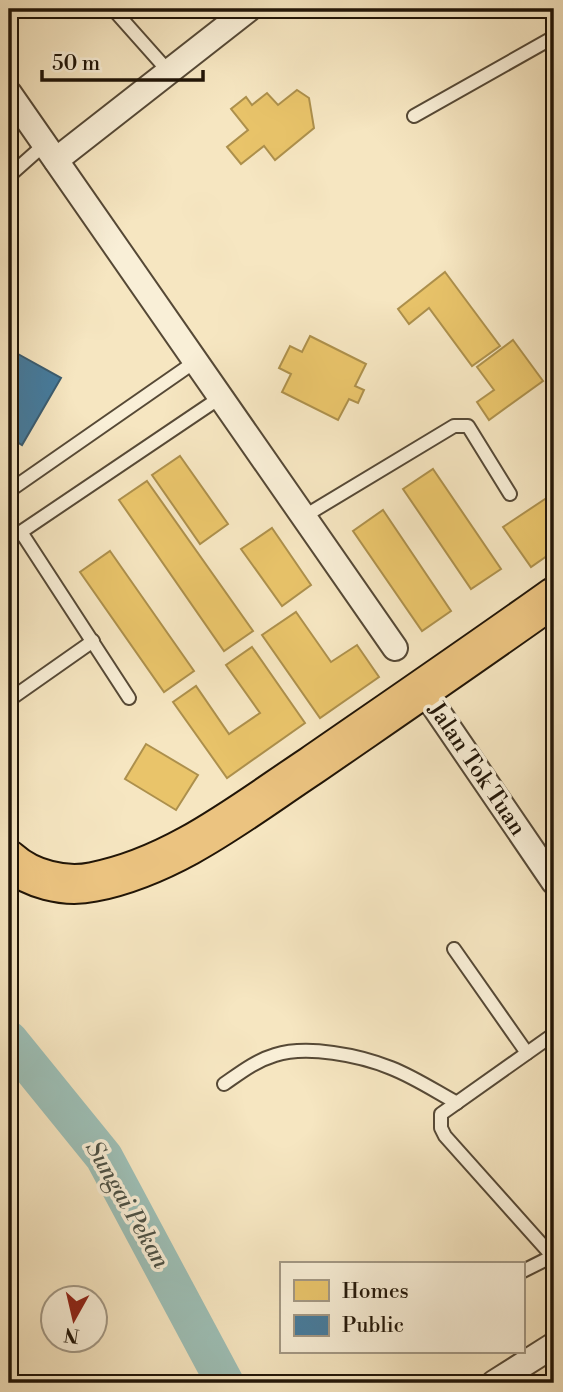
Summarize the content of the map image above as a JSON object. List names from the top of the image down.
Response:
{
  "streets": {
    "street": ["Jalan Tok Tuan"]
  },
  "water": ["Sungai Pekan"],
  "legend": ["Homes", "Public"],
  "scale_bar": "50 m",
  "north": "bottom"
}
